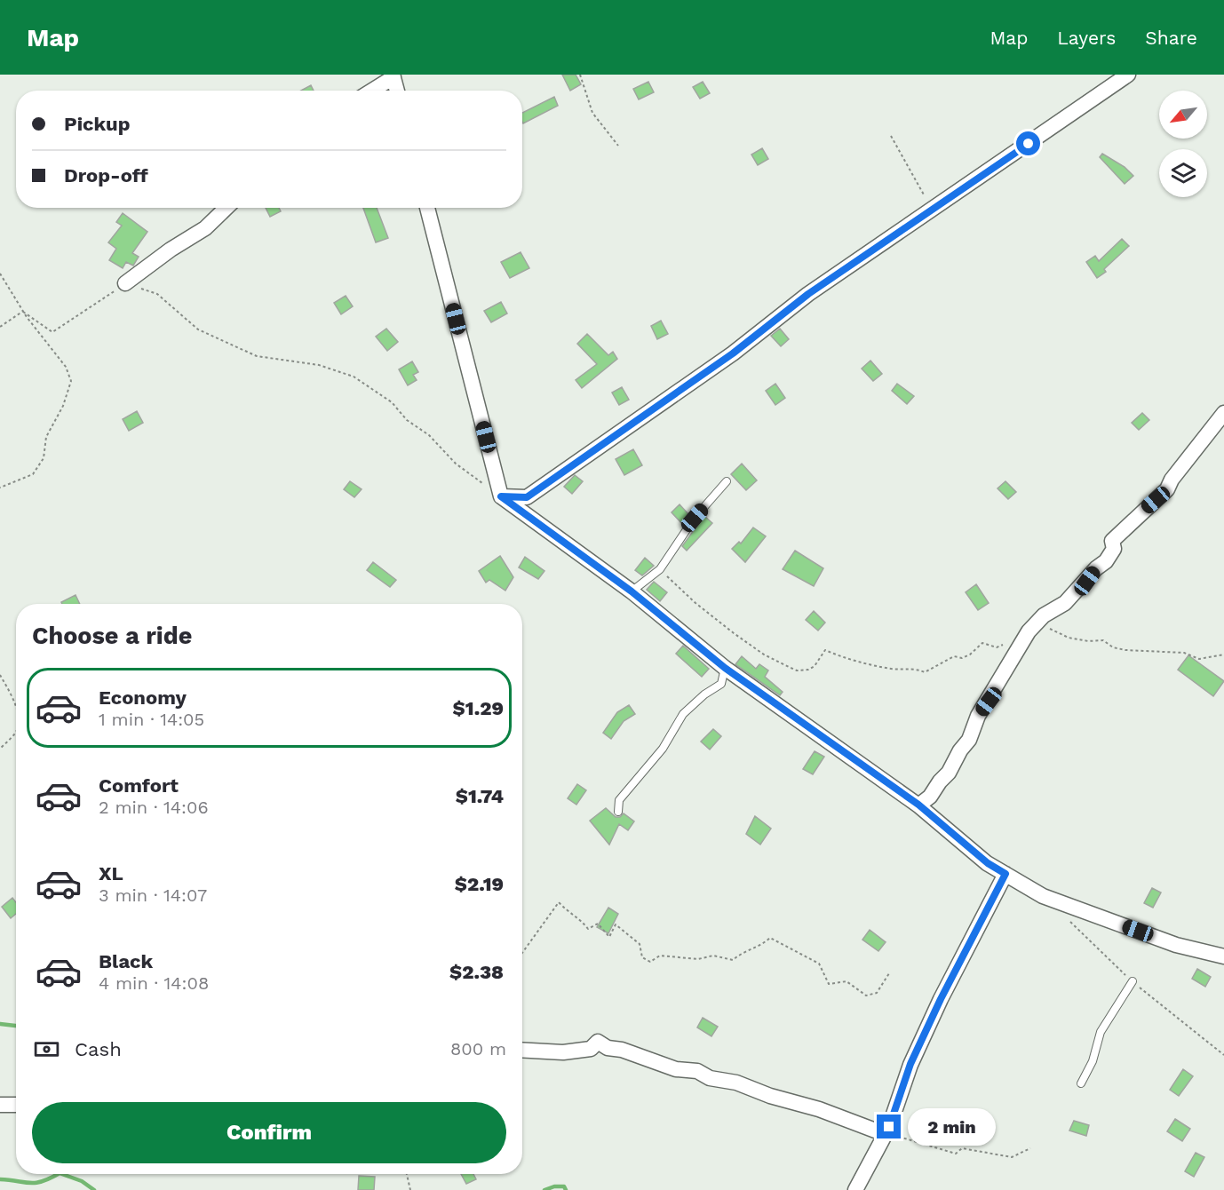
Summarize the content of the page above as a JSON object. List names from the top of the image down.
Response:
{
  "north": "bottom left",
  "page": {
    "header": "Map",
    "nav": ["Map", "Layers", "Share"],
    "banner": ["Pickup", "Drop-off"],
    "heading": "Choose a ride",
    "list": [
      {
        "name": "Economy",
        "note": "1 min · 14:05",
        "value": "$1.29"
      },
      {
        "name": "Comfort",
        "note": "2 min · 14:06",
        "value": "$1.74"
      },
      {
        "name": "XL",
        "note": "3 min · 14:07",
        "value": "$2.19"
      },
      {
        "name": "Black",
        "note": "4 min · 14:08",
        "value": "$2.38"
      }
    ],
    "pay": ["Cash", "800 m"],
    "buttons": "Confirm",
    "bubble": "2 min"
  }
}
